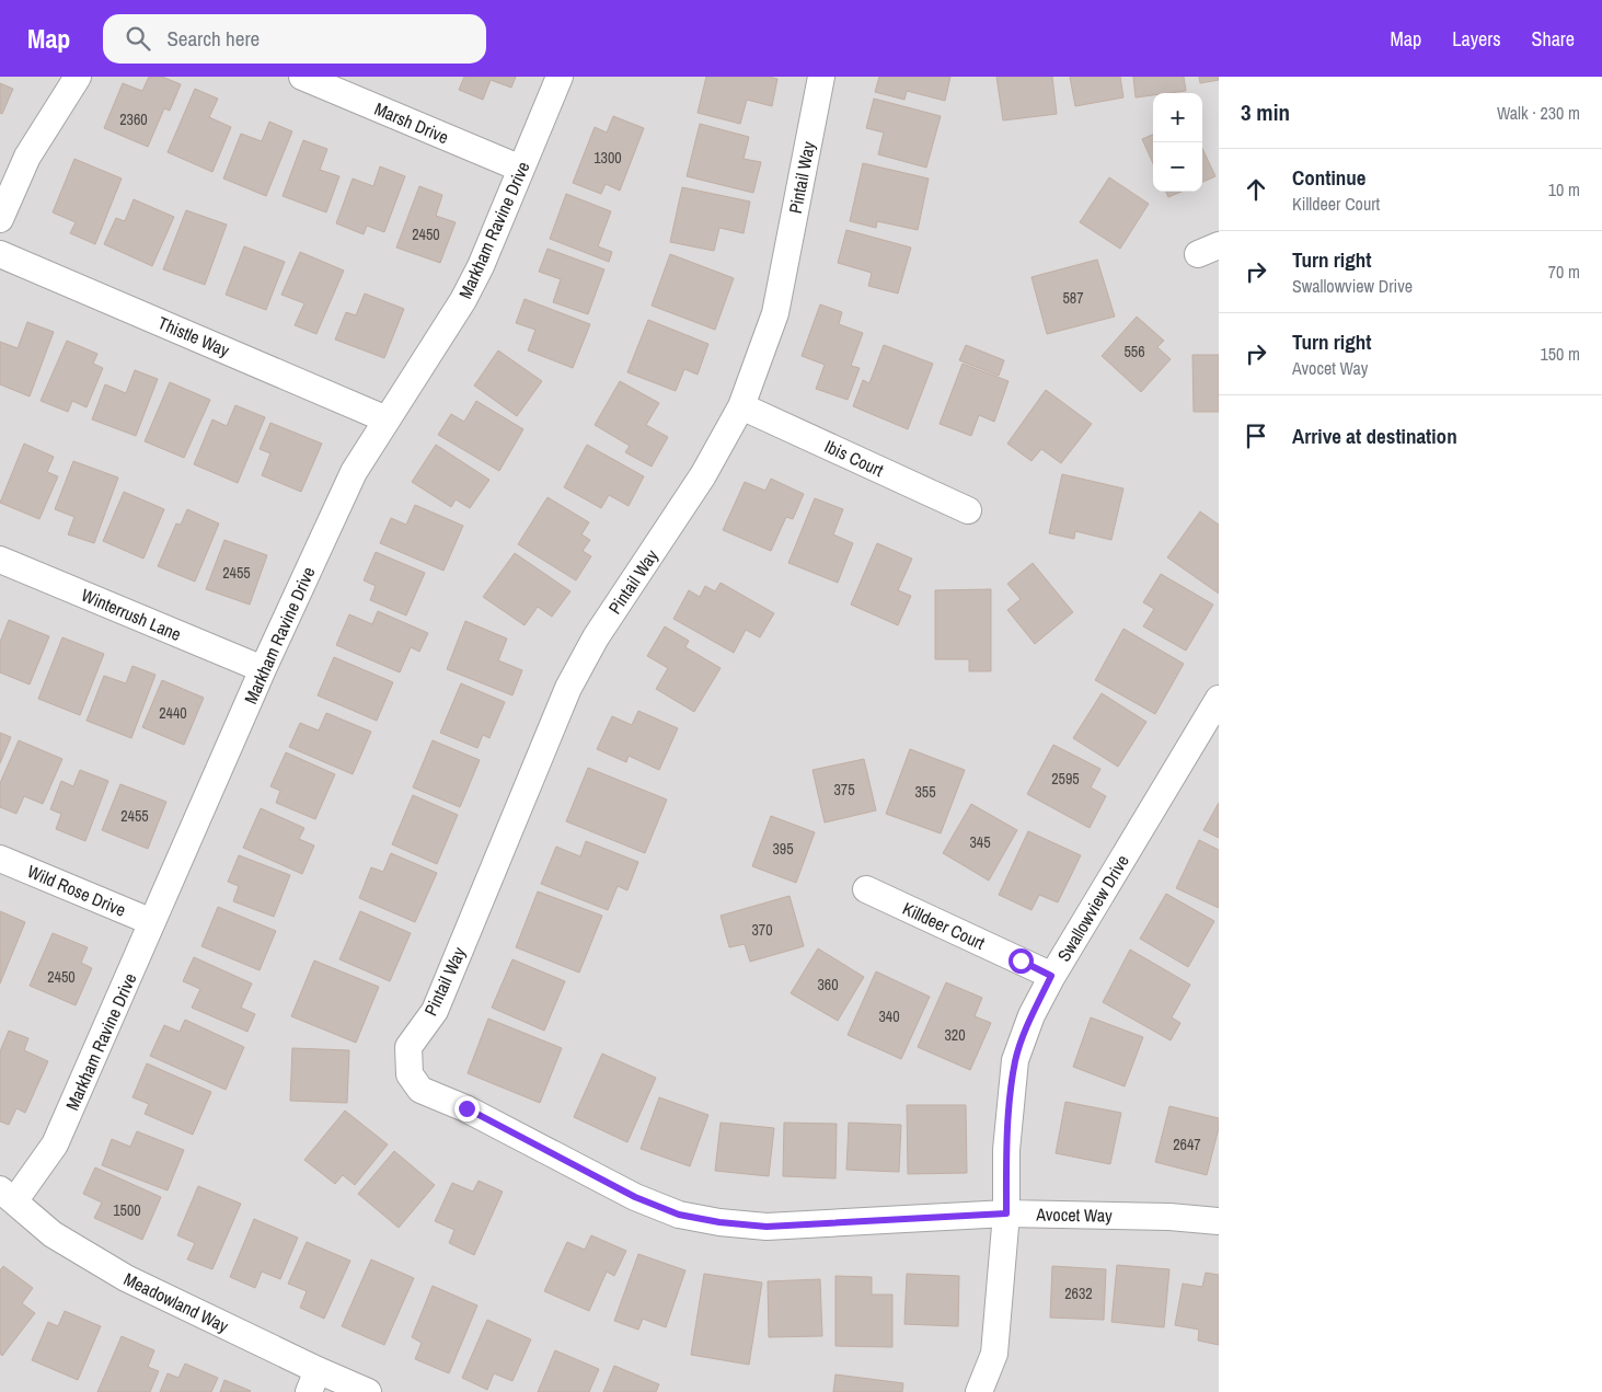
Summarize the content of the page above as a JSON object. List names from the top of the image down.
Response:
{
  "streets": {
    "street": [
      "Marsh Drive",
      "Pintail Way",
      "Markham Ravine Drive",
      "Thistle Way",
      "Ibis Court",
      "Winterrush Lane",
      "Wild Rose Drive",
      "Swallowview Drive",
      "Killdeer Court",
      "Avocet Way",
      "Meadowland Way"
    ]
  },
  "crossings": [
    ["Marsh Drive", "Markham Ravine Drive"],
    ["Pintail Way", "Ibis Court"],
    ["Pintail Way", "Avocet Way"],
    ["Markham Ravine Drive", "Thistle Way"],
    ["Markham Ravine Drive", "Winterrush Lane"],
    ["Markham Ravine Drive", "Wild Rose Drive"],
    ["Markham Ravine Drive", "Meadowland Way"],
    ["Swallowview Drive", "Killdeer Court"],
    ["Swallowview Drive", "Avocet Way"]
  ],
  "house_numbers": [
    "2360",
    "1300",
    "2450",
    "587",
    "556",
    "2455",
    "2440",
    "2595",
    "375",
    "355",
    "2455",
    "345",
    "395",
    "370",
    "2450",
    "360",
    "340",
    "320",
    "2647",
    "1500",
    "2632"
  ],
  "page": {
    "header": "Map",
    "search": "Search here",
    "nav": ["Map", "Layers", "Share"],
    "heading": ["3 min", "Walk · 230 m"],
    "map_buttons": ["+", "−"],
    "list": [
      ["Continue", "Killdeer Court", "10 m"],
      ["Turn right", "Swallowview Drive", "70 m"],
      ["Turn right", "Avocet Way", "150 m"],
      "Arrive at destination"
    ]
  }
}
